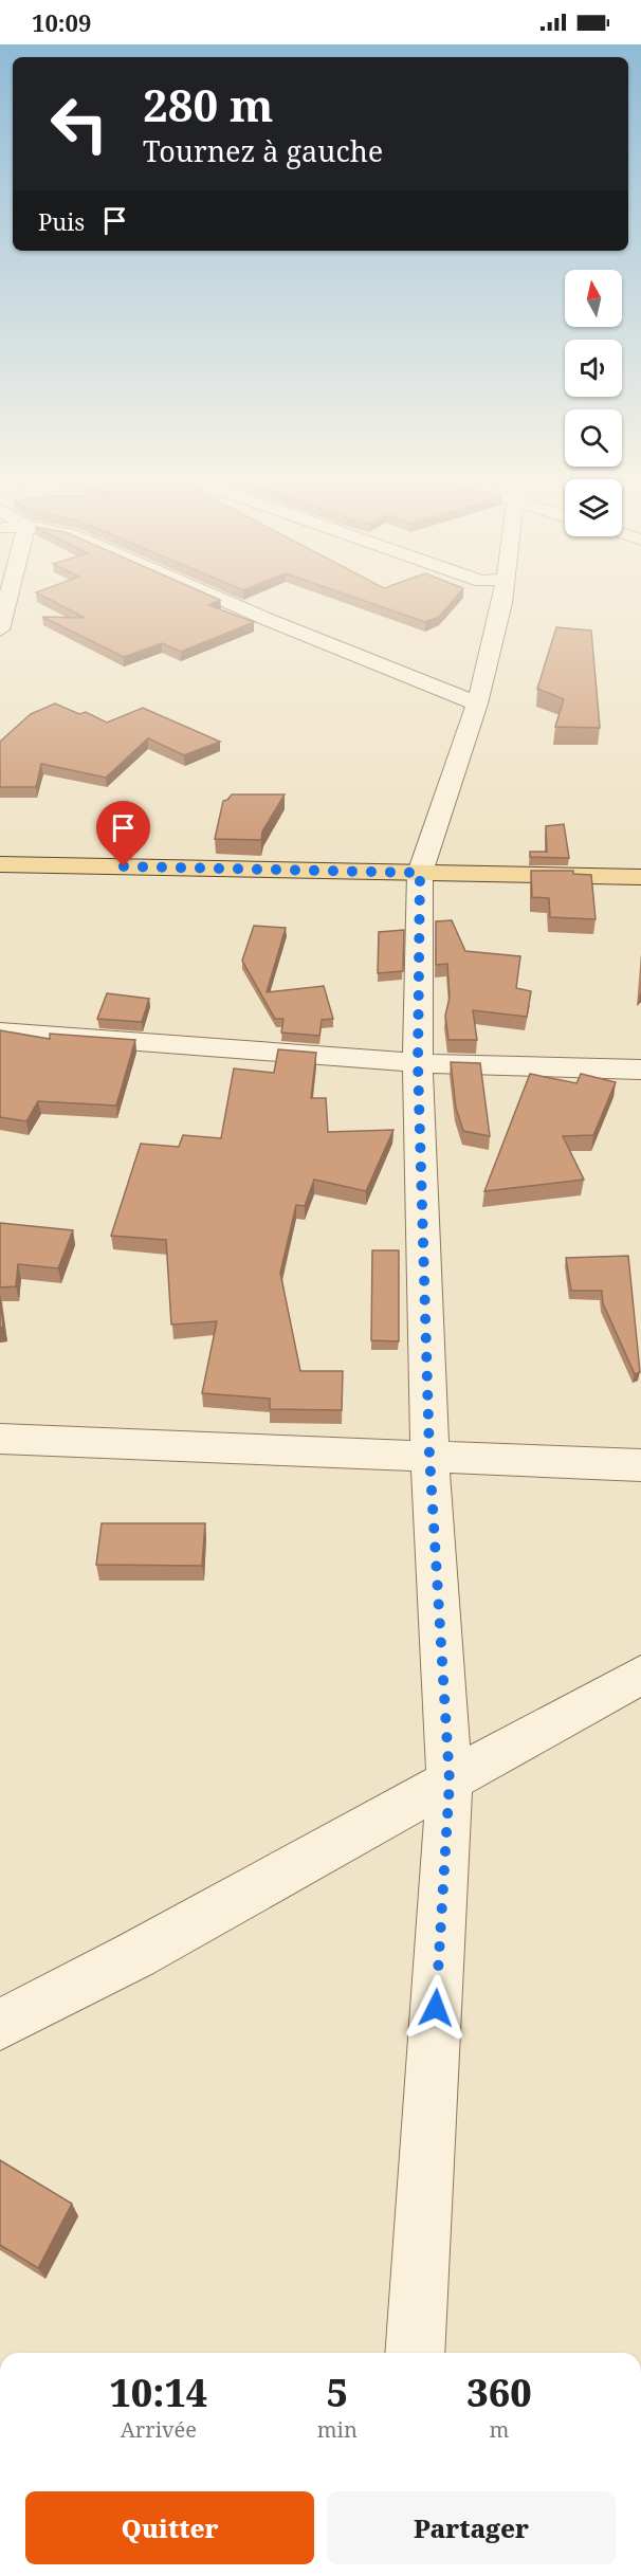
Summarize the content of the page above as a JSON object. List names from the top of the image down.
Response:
{
  "north": "top",
  "page": {
    "status": "10:09",
    "turn": ["280 m", "Tournez à gauche"],
    "then": "Puis",
    "eta": [
      "10:14",
      "Arrivée",
      "5",
      "min",
      "360",
      "m"
    ],
    "buttons": ["Quitter", "Partager"]
  }
}
